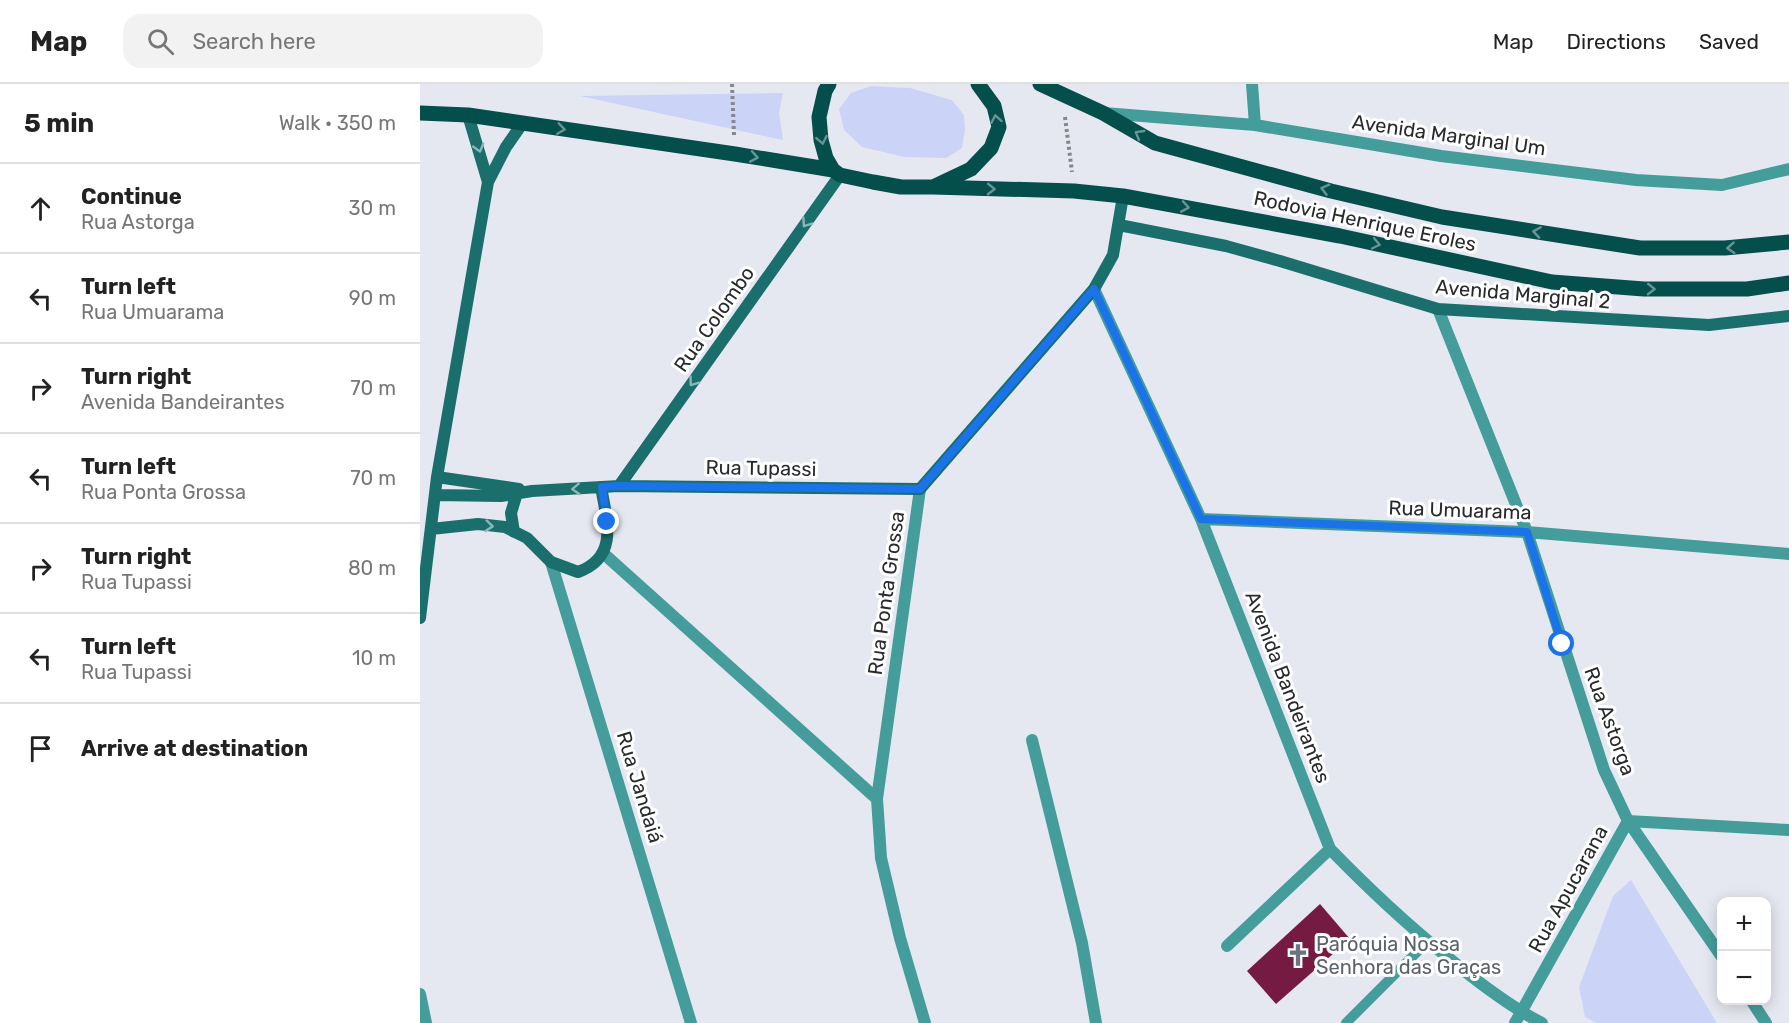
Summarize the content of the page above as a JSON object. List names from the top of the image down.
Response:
{
  "streets": {
    "main road": ["Rodovia Henrique Eroles"],
    "street": [
      "Avenida Marginal Um",
      "Avenida Marginal 2",
      "Rua Colombo",
      "Rua Tupassi",
      "Rua Umuarama",
      "Rua Ponta Grossa",
      "Avenida Bandeirantes",
      "Rua Astorga",
      "Rua Jandaiá",
      "Rua Apucarana"
    ]
  },
  "crossings": [
    ["Avenida Marginal Um", "Rodovia Henrique Eroles"],
    ["Rodovia Henrique Eroles", "Rua Colombo"],
    ["Rodovia Henrique Eroles", "Rua Ponta Grossa"],
    ["Avenida Marginal 2", "Rua Ponta Grossa"],
    ["Avenida Marginal 2", "Rua Astorga"],
    ["Rua Colombo", "Rua Tupassi"],
    ["Rua Tupassi", "Rua Ponta Grossa"],
    ["Rua Umuarama", "Avenida Bandeirantes"],
    ["Rua Umuarama", "Rua Astorga"],
    ["Rua Ponta Grossa", "Avenida Bandeirantes"],
    ["Avenida Bandeirantes", "Rua Apucarana"],
    ["Rua Astorga", "Rua Apucarana"]
  ],
  "one_way": ["Rua Colombo"],
  "places": {
    "church": ["Paróquia Nossa Senhora das Graças"]
  },
  "page": {
    "header": "Map",
    "search": "Search here",
    "nav": ["Map", "Directions", "Saved"],
    "heading": ["5 min", "Walk · 350 m"],
    "list": [
      ["Continue", "Rua Astorga", "30 m"],
      ["Turn left", "Rua Umuarama", "90 m"],
      ["Turn right", "Avenida Bandeirantes", "70 m"],
      ["Turn left", "Rua Ponta Grossa", "70 m"],
      ["Turn right", "Rua Tupassi", "80 m"],
      ["Turn left", "Rua Tupassi", "10 m"],
      "Arrive at destination"
    ],
    "map_buttons": ["+", "−"]
  }
}
